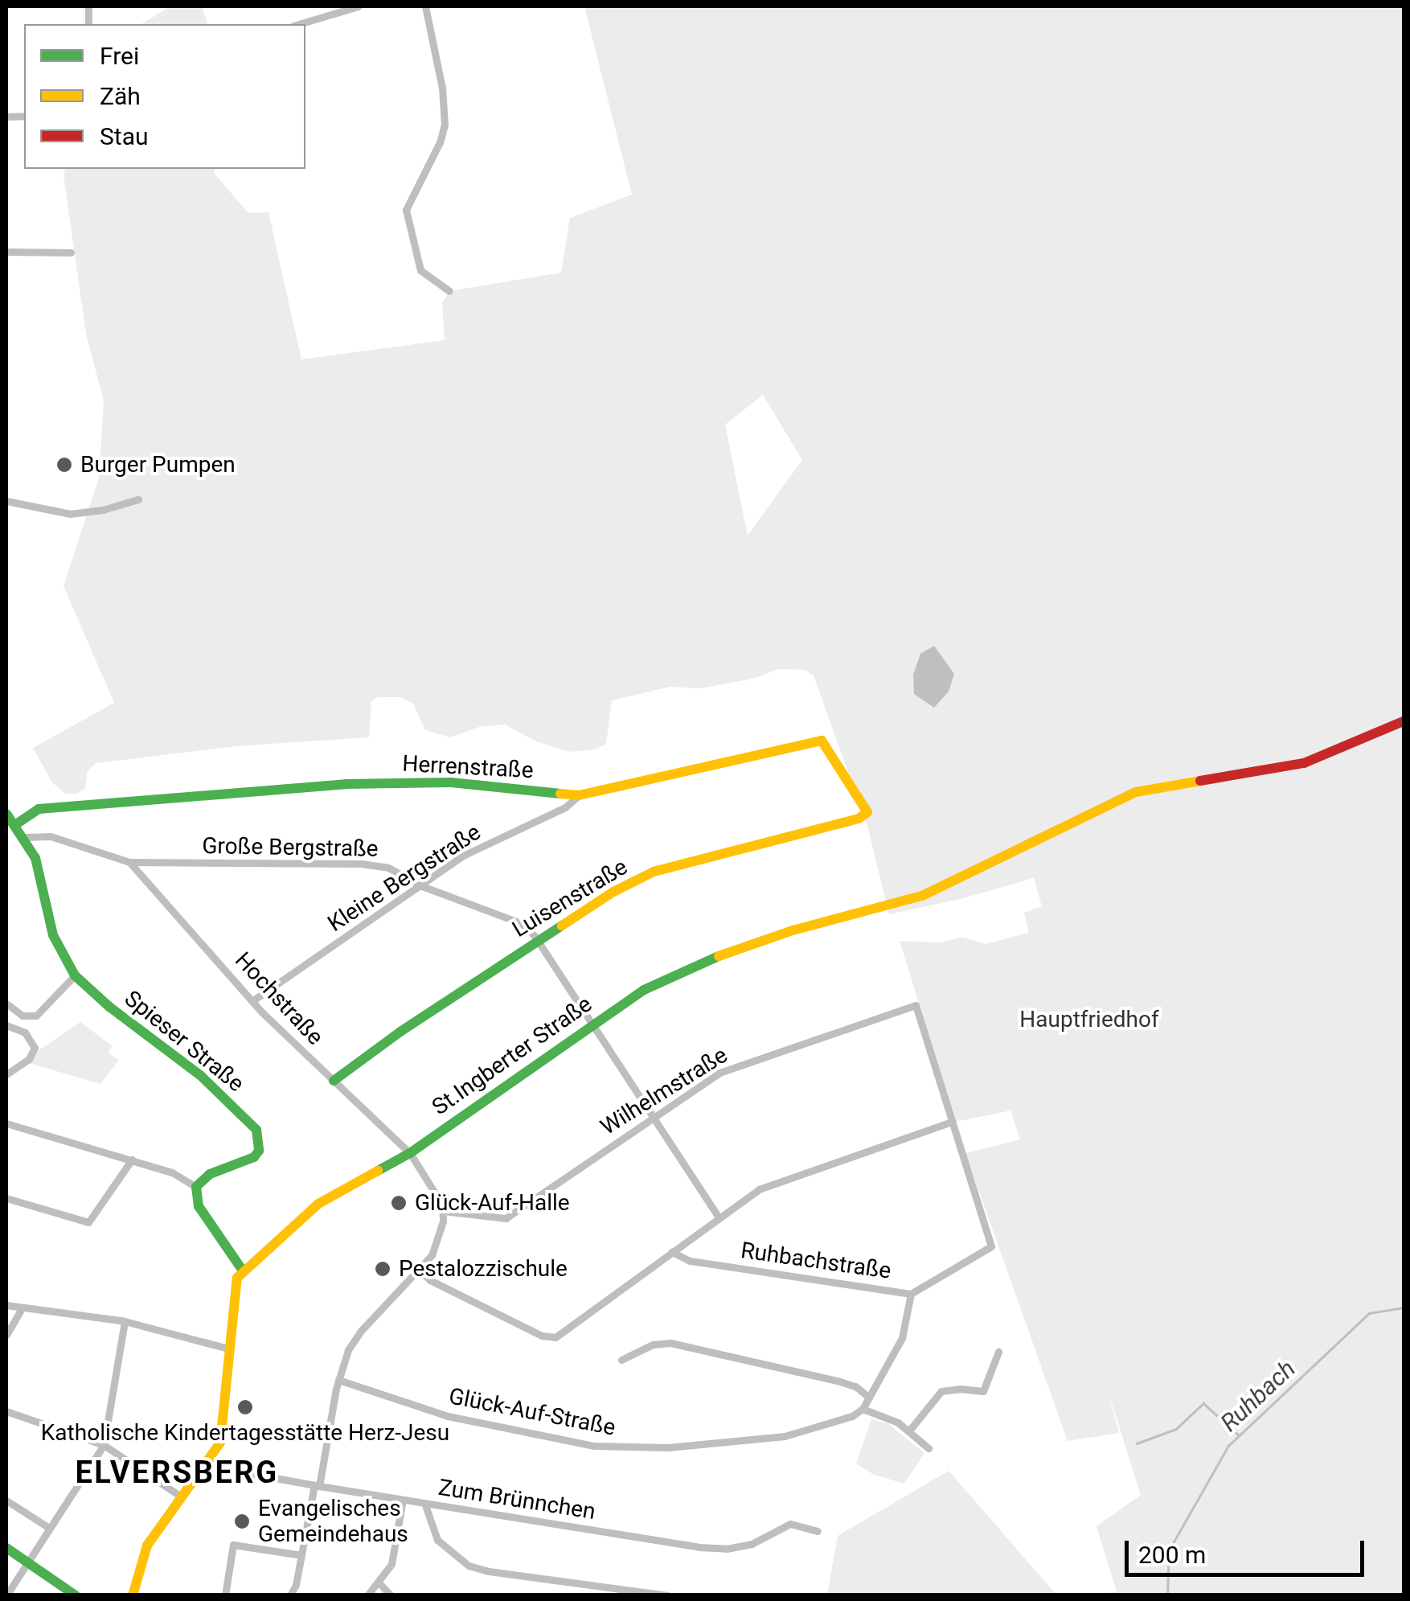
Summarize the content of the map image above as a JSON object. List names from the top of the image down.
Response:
{
  "streets": {
    "street": [
      "Herrenstraße",
      "Große Bergstraße",
      "Kleine Bergstraße",
      "Luisenstraße",
      "Hochstraße",
      "Spieser Straße",
      "St.Ingberter Straße",
      "Wilhelmstraße",
      "Ruhbachstraße",
      "Glück-Auf-Straße",
      "Zum Brünnchen"
    ]
  },
  "crossings": [
    ["Herrenstraße", "Kleine Bergstraße"],
    ["Herrenstraße", "Luisenstraße"],
    ["Herrenstraße", "Spieser Straße"],
    ["Große Bergstraße", "Kleine Bergstraße"],
    ["Große Bergstraße", "Luisenstraße"],
    ["Große Bergstraße", "Hochstraße"],
    ["Große Bergstraße", "Spieser Straße"],
    ["Große Bergstraße", "St.Ingberter Straße"],
    ["Große Bergstraße", "Wilhelmstraße"],
    ["Kleine Bergstraße", "Hochstraße"],
    ["Luisenstraße", "Hochstraße"],
    ["Hochstraße", "St.Ingberter Straße"],
    ["Hochstraße", "Wilhelmstraße"],
    ["Wilhelmstraße", "Ruhbachstraße"]
  ],
  "districts": ["ELVERSBERG"],
  "water": ["Ruhbach"],
  "parks": ["Hauptfriedhof"],
  "places": [
    "Burger Pumpen",
    "Glück-Auf-Halle",
    "Pestalozzischule",
    "Katholische Kindertagesstätte Herz-Jesu",
    "Evangelisches Gemeindehaus"
  ],
  "legend": ["Frei", "Zäh", "Stau"],
  "scale_bar": "200 m"
}
